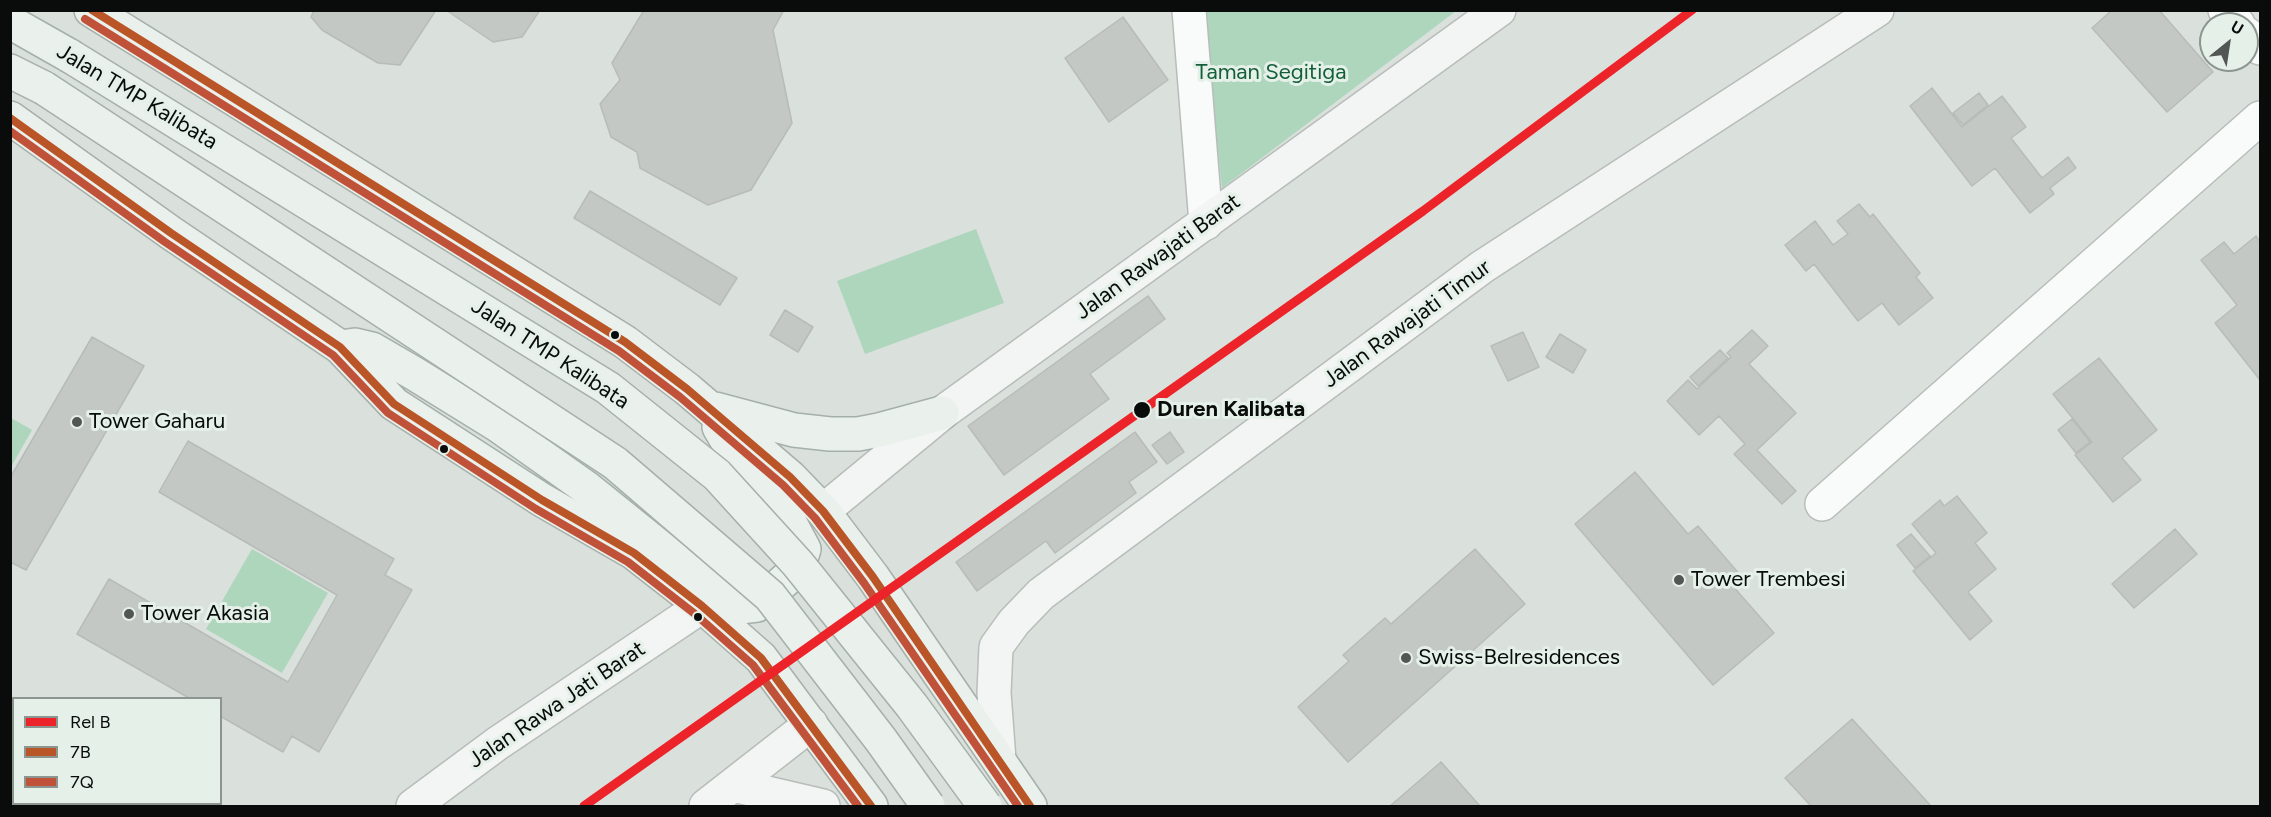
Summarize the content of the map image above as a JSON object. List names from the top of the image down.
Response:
{
  "streets": {
    "main road": ["Jalan TMP Kalibata"],
    "street": ["Jalan Rawajati Barat", "Jalan Rawajati Timur", "Jalan Rawa Jati Barat"]
  },
  "parks": ["Taman Segitiga"],
  "places": [
    "Duren Kalibata",
    "Tower Gaharu",
    "Tower Trembesi",
    "Tower Akasia",
    "Swiss-Belresidences"
  ],
  "lines": ["rail line B", "transit line 7B", "transit line 7Q"],
  "legend": ["Rel B", "7B", "7Q"],
  "north": "top right"
}
